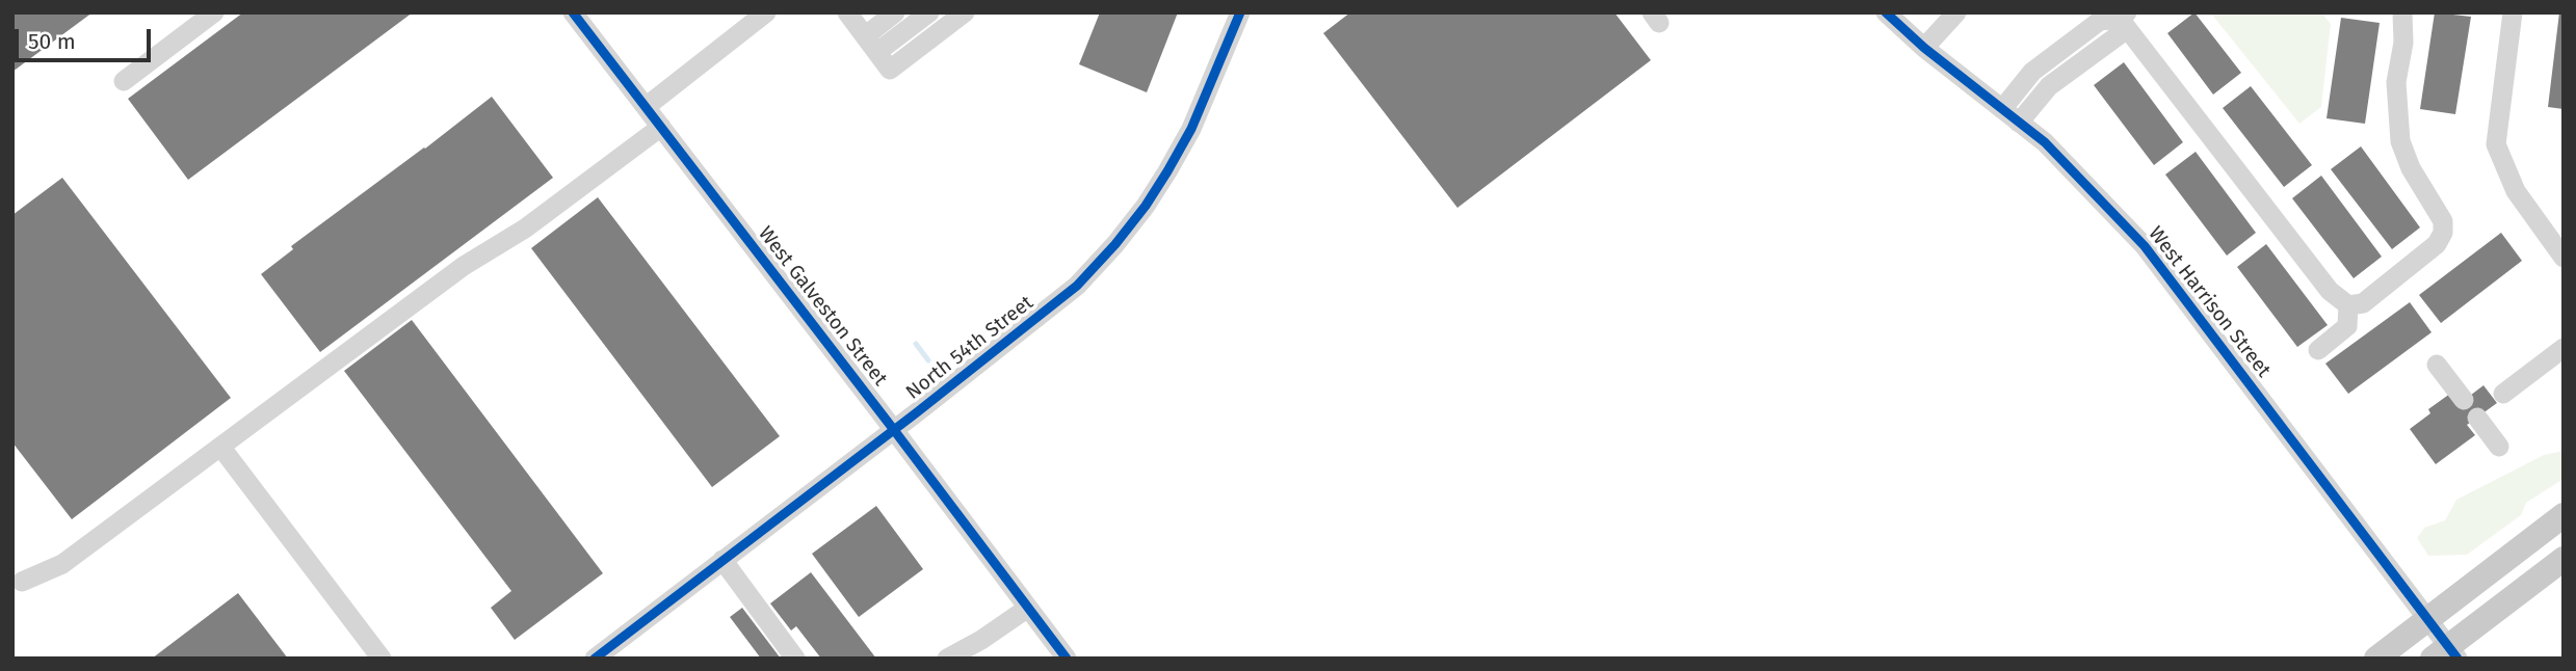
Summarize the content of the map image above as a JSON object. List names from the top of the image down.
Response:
{
  "streets": {
    "street": ["West Harrison Street", "West Galveston Street", "North 54th Street"]
  },
  "crossings": [
    ["West Galveston Street", "North 54th Street"]
  ],
  "scale_bar": "50 m"
}
